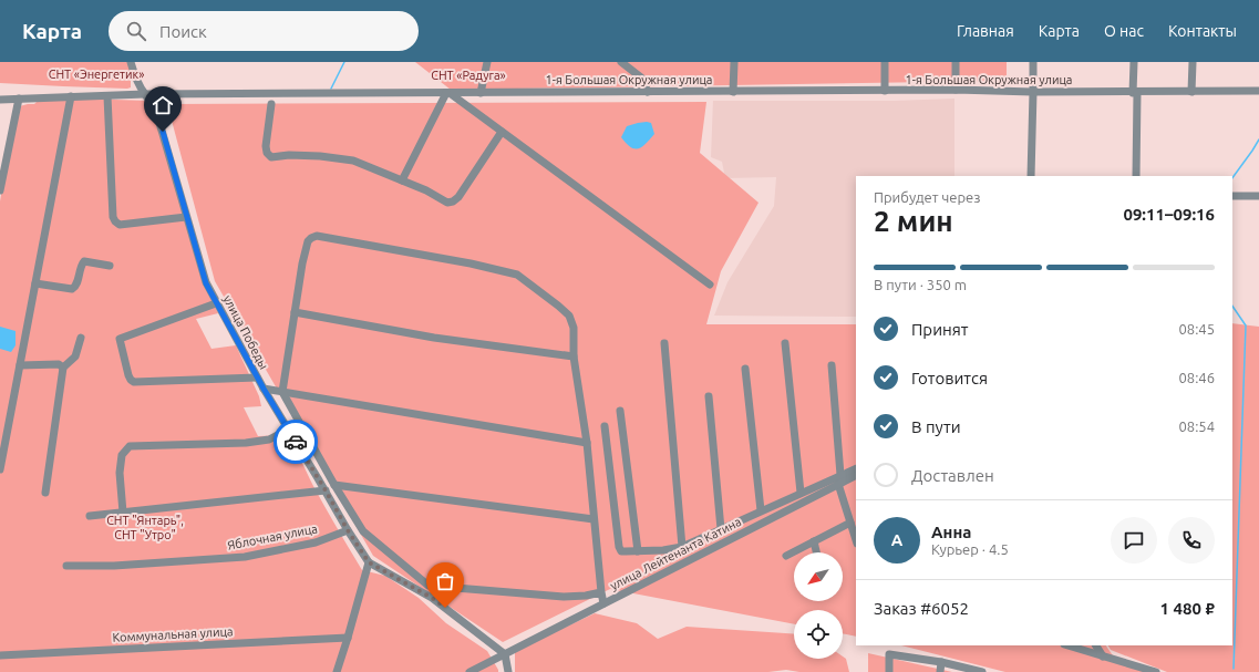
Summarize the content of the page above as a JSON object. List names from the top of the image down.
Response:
{
  "streets": {
    "street": [
      "1-я Большая Окружная улица",
      "улица Победы",
      "Яблочная улица",
      "улица Лейтенанта Катина",
      "Коммунальная улица"
    ]
  },
  "crossings": [
    ["1-я Большая Окружная улица", "улица Победы"],
    ["улица Победы", "Яблочная улица"]
  ],
  "parks": ["СНТ «Энергетик»", "СНТ «Радуга»", "СНТ \"Янтарь\", СНТ \"Утро\""],
  "north": "bottom left",
  "page": {
    "header": "Карта",
    "search": "Поиск",
    "nav": [
      "Главная",
      "Карта",
      "О нас",
      "Контакты"
    ],
    "heading": ["2 мин", "Прибудет через", "09:11–09:16"],
    "panel": [
      "Анна",
      "Курьер · 4.5",
      "Заказ #6052",
      "1 480 ₽"
    ],
    "bar": "В пути · 350 m",
    "list": [
      ["Принят", "08:45"],
      ["Готовится", "08:46"],
      ["В пути", "08:54"],
      "Доставлен"
    ],
    "round": "А"
  }
}
